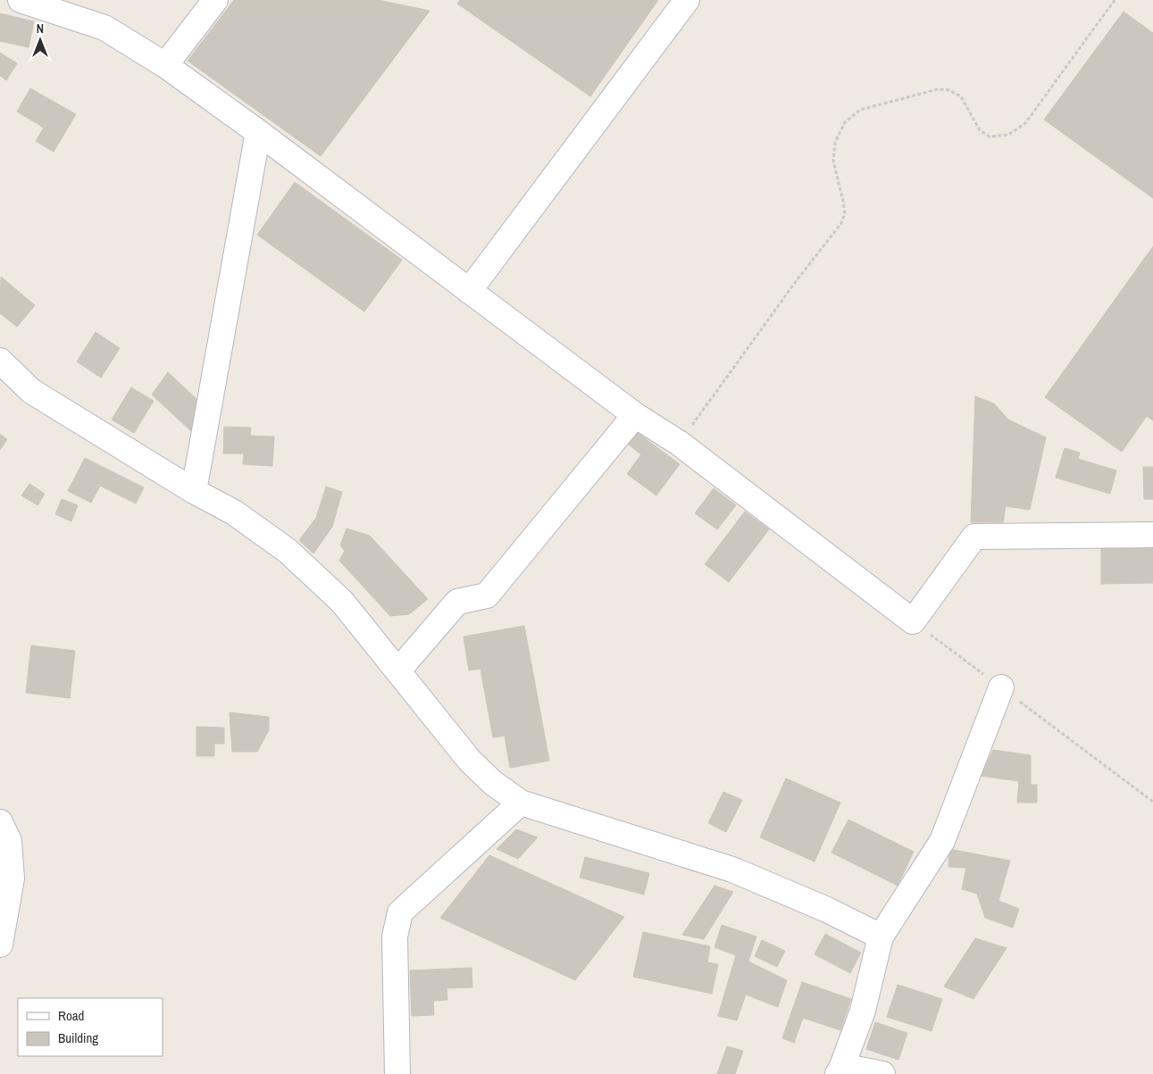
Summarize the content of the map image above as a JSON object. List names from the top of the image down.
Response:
{
  "legend": ["Road", "Building"],
  "north": "top"
}
